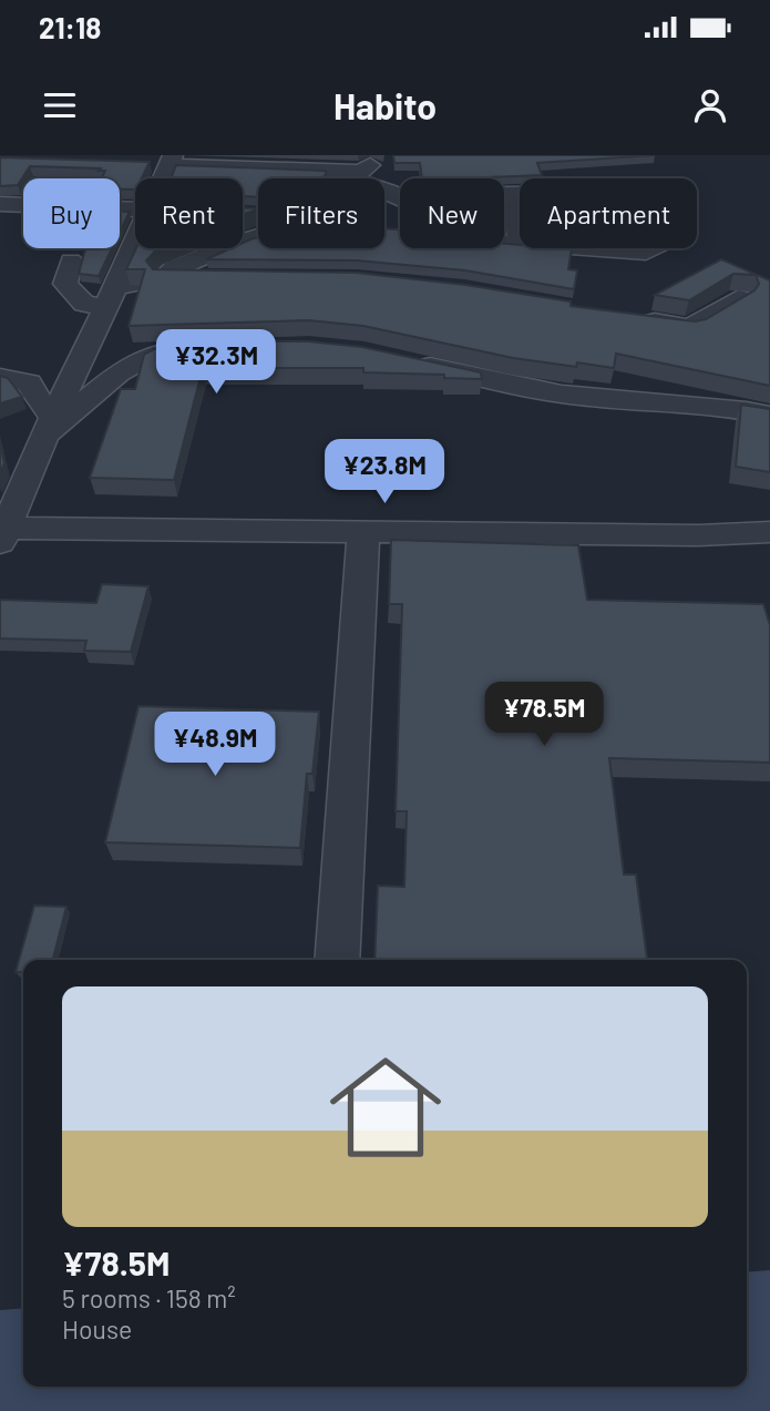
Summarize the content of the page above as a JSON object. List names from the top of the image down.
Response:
{
  "page": {
    "status": "21:18",
    "header": "Habito",
    "chip": [
      "Buy",
      "Rent",
      "Filters",
      "New",
      "Apartment"
    ],
    "price": [
      "¥32.3M",
      "¥23.8M",
      "¥78.5M",
      "¥48.9M"
    ],
    "list": [
      {
        "name": "¥78.5M",
        "note": "5 rooms · 158 m² · House"
      }
    ]
  }
}
